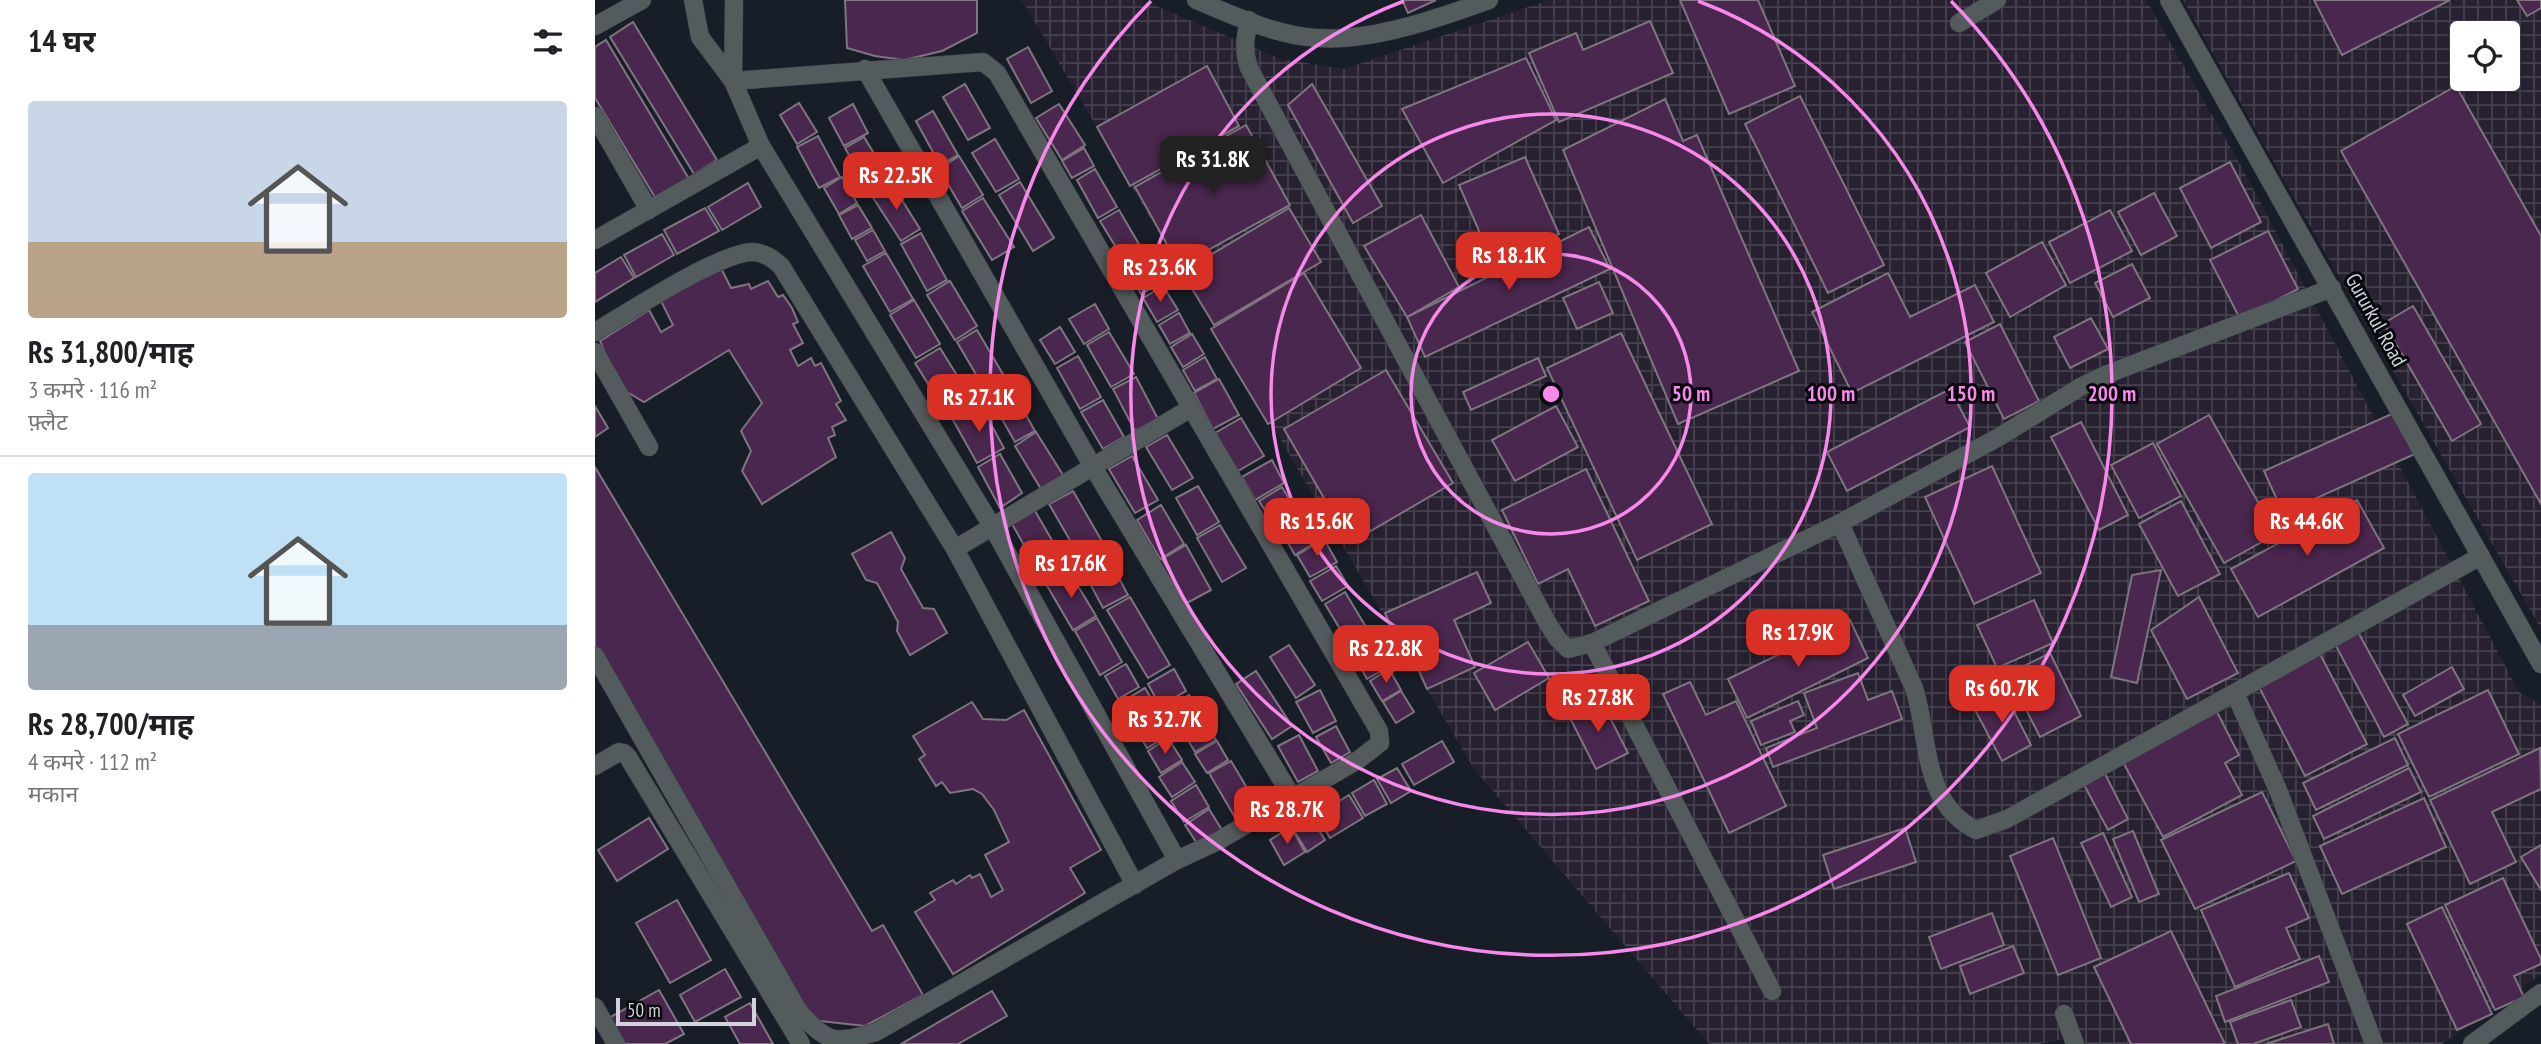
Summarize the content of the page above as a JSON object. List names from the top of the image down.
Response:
{
  "streets": {
    "street": ["Gururkul Road"]
  },
  "scale_bar": "50 m",
  "page": {
    "heading": "14 घर",
    "list": [
      {
        "name": "Rs 31,800/माह",
        "note": "3 कमरे · 116 m² · फ़्लैट"
      },
      {
        "name": "Rs 28,700/माह",
        "note": "4 कमरे · 112 m² · मकान"
      }
    ],
    "price": [
      "Rs 31.8K",
      "Rs 22.5K",
      "Rs 18.1K",
      "Rs 23.6K",
      "Rs 27.1K",
      "Rs 15.6K",
      "Rs 44.6K",
      "Rs 17.6K",
      "Rs 17.9K",
      "Rs 22.8K",
      "Rs 60.7K",
      "Rs 27.8K",
      "Rs 32.7K",
      "Rs 28.7K"
    ],
    "scale": "50 m"
  },
  "rings": [
    "50 m",
    "100 m",
    "150 m",
    "200 m"
  ]
}
